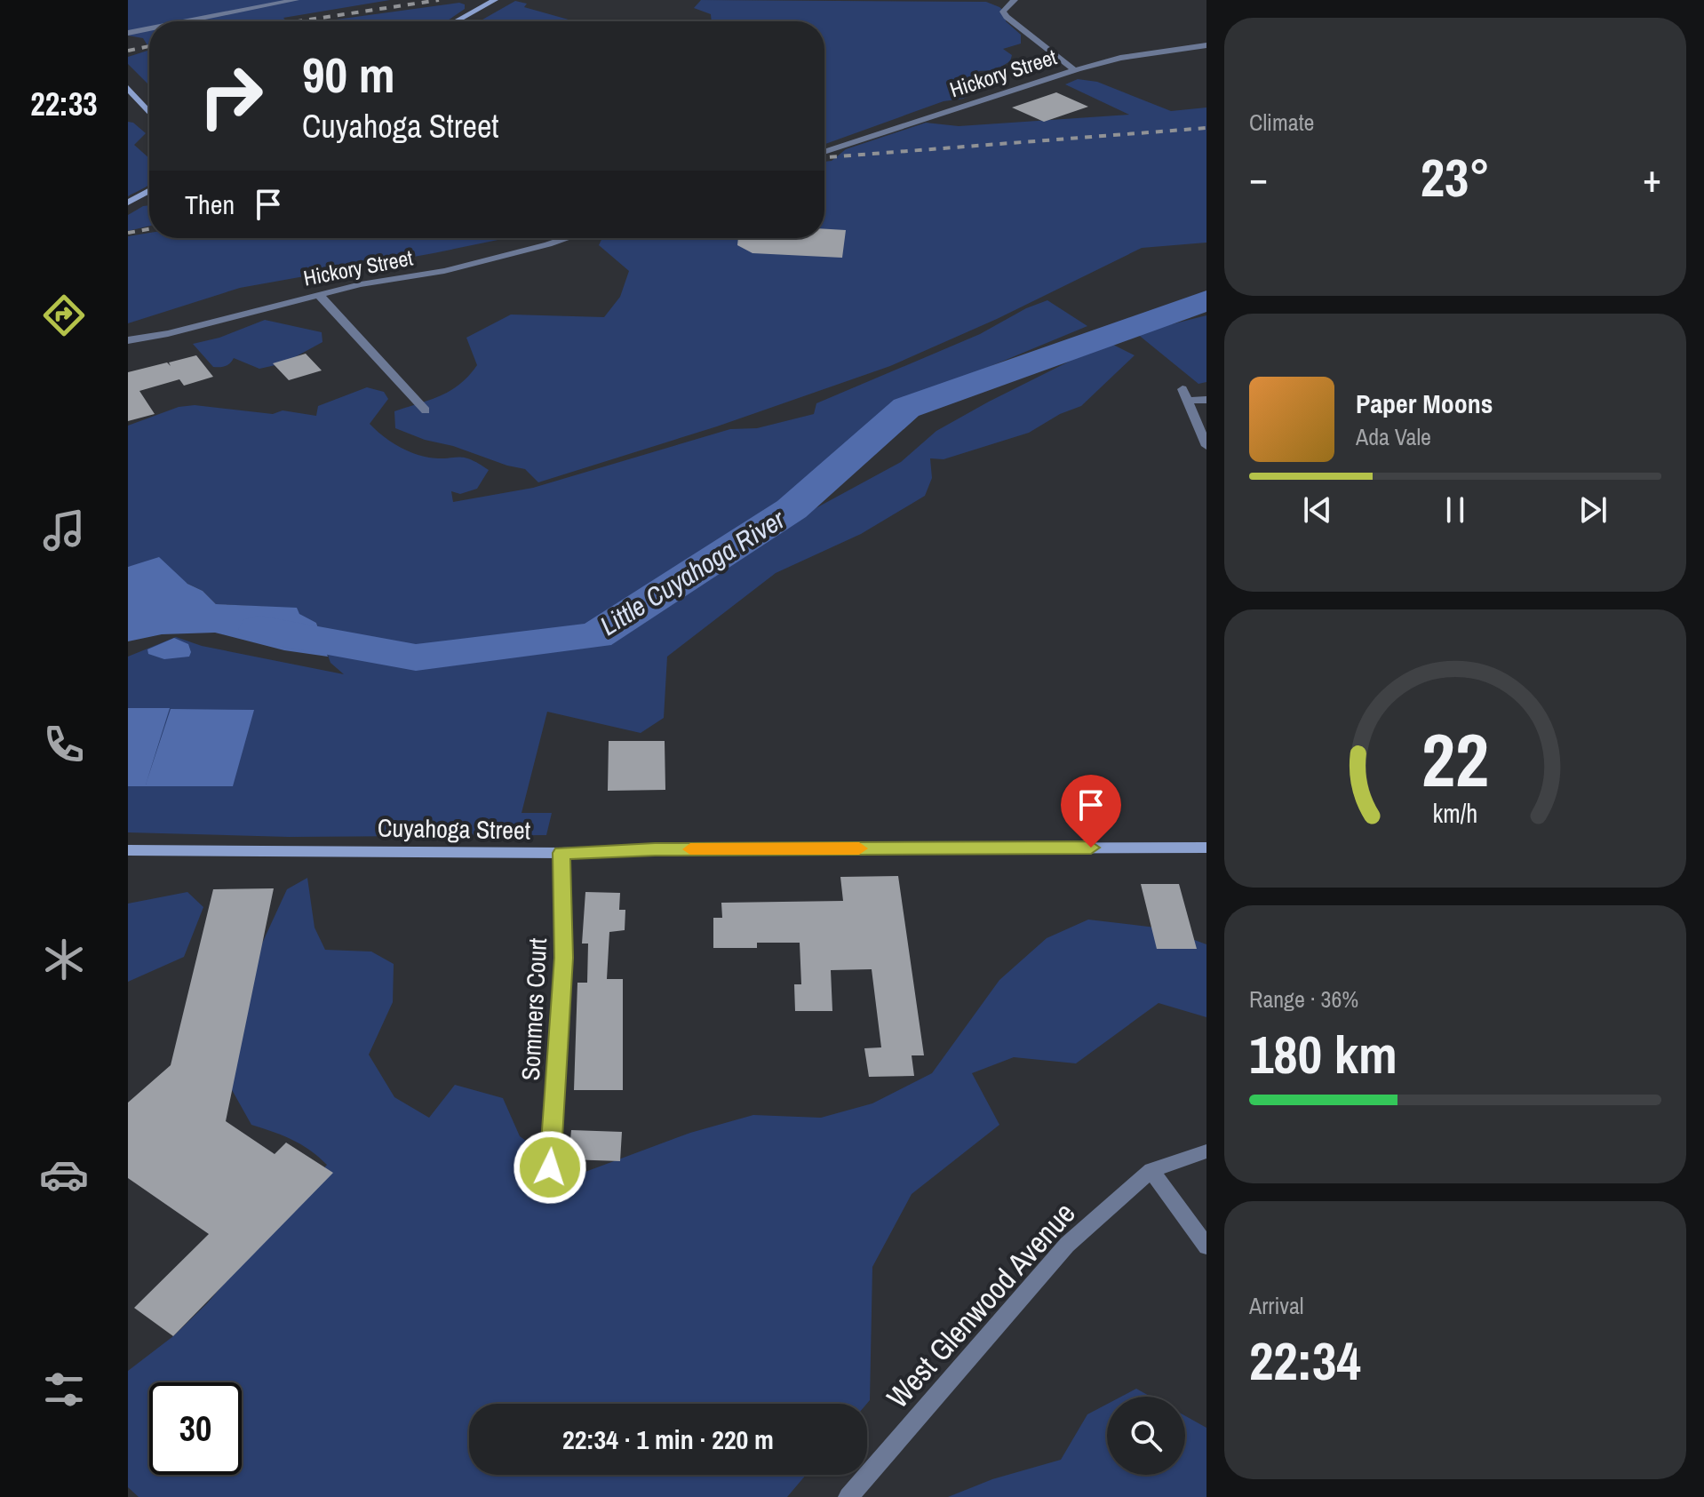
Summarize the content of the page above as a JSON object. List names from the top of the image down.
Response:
{
  "streets": {
    "street": [
      "Hickory Street",
      "Cuyahoga Street",
      "Sommers Court",
      "West Glenwood Avenue"
    ]
  },
  "crossings": [
    ["Cuyahoga Street", "Sommers Court"]
  ],
  "water": ["Little Cuyahoga River"],
  "page": {
    "tabs": "22:33",
    "tile": [
      "Climate",
      ["Range · 36%", "180 km"],
      ["Arrival", "22:34"]
    ],
    "turn": ["90 m", "Cuyahoga Street"],
    "heat": ["−", "23°", "+"],
    "then": "Then",
    "song": ["Paper Moons", "Ada Vale"],
    "limit": "30",
    "trip": "22:34 · 1 min · 220 m",
    "gauge": ["22", "km/h"]
  }
}
